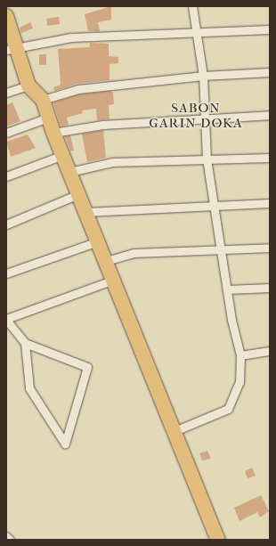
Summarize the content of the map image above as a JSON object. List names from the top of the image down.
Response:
{
  "districts": ["SABON GARIN DOKA"]
}
